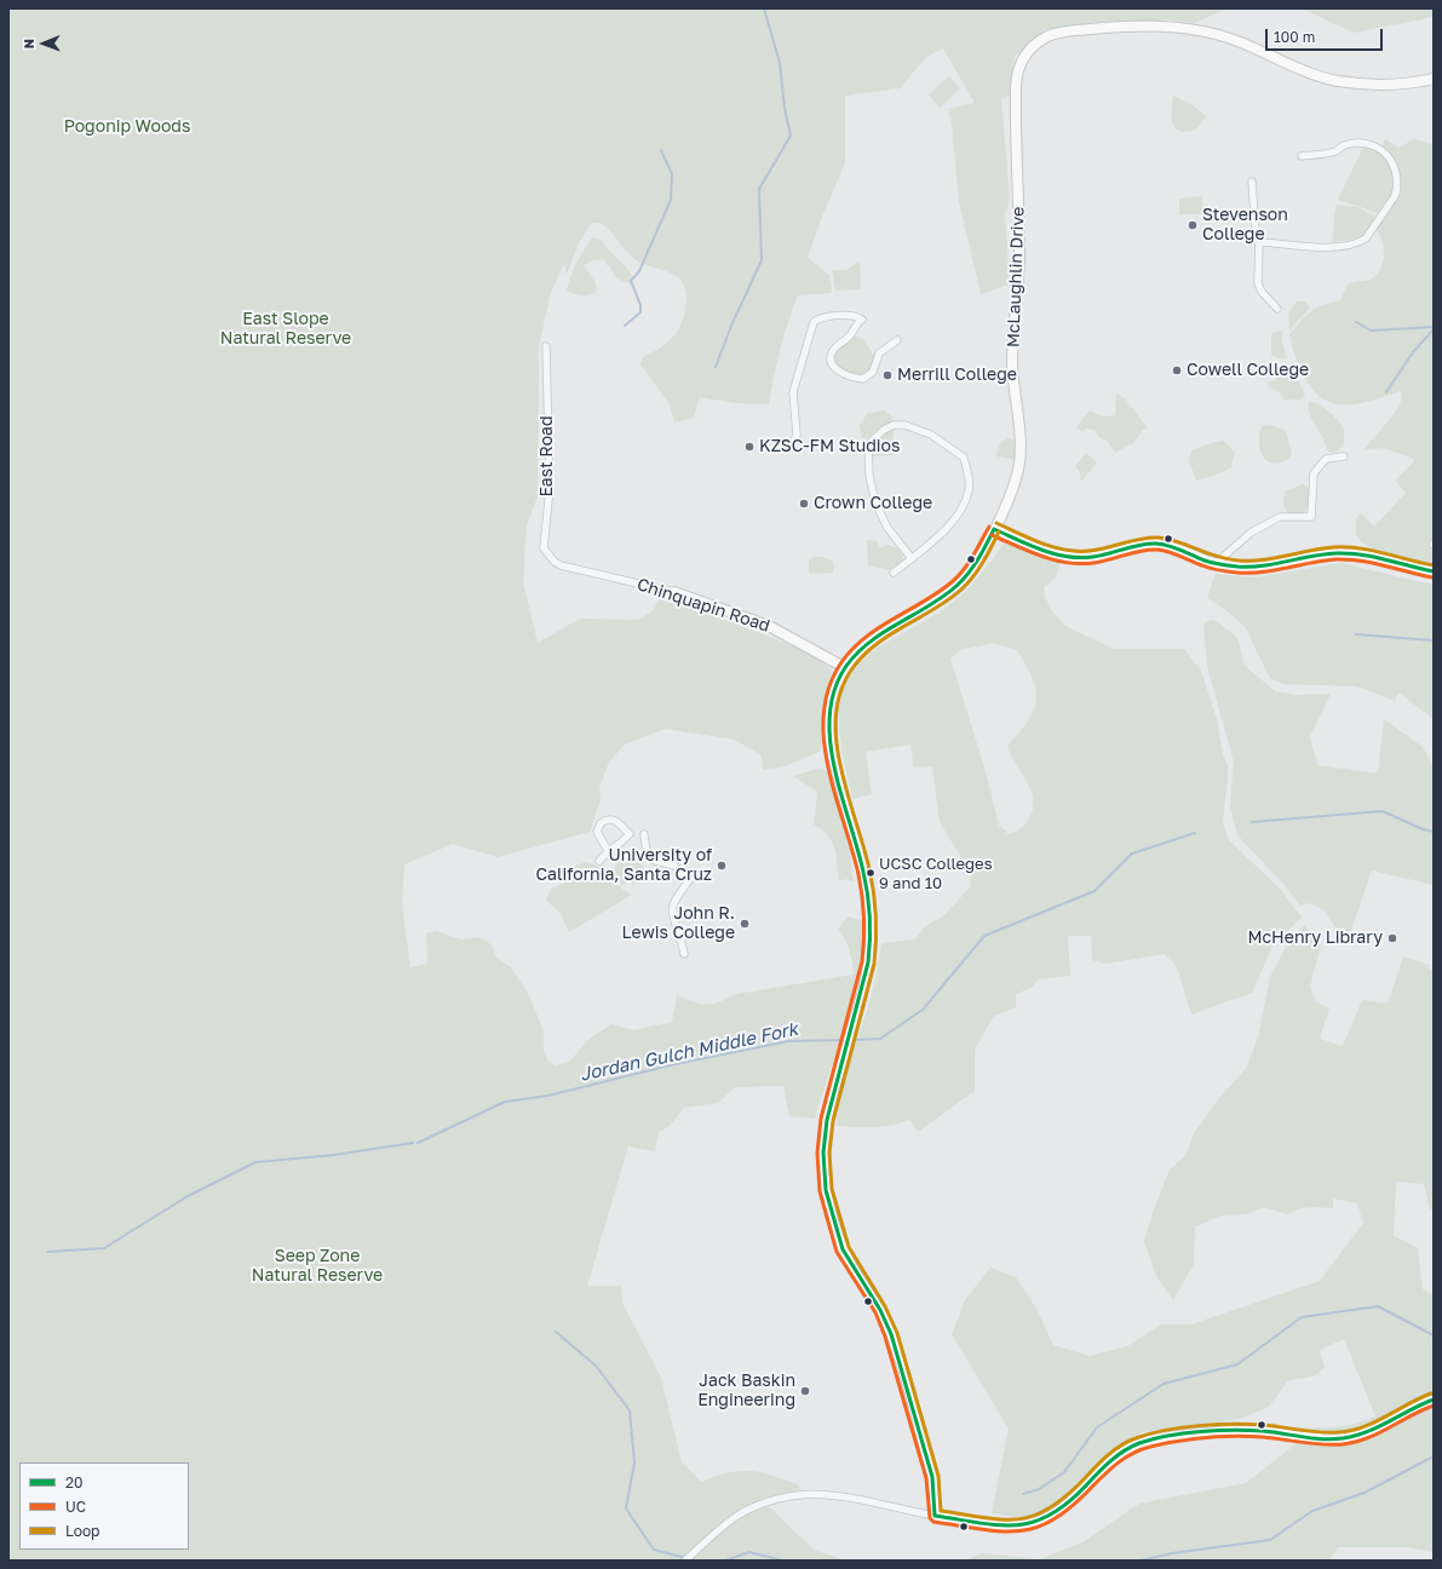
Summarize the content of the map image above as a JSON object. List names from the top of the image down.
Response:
{
  "streets": {
    "main road": ["McLaughlin Drive", "Chinquapin Road"],
    "street": ["East Road"]
  },
  "crossings": [
    ["McLaughlin Drive", "Chinquapin Road"],
    ["East Road", "Chinquapin Road"]
  ],
  "water": ["Jordan Gulch Middle Fork"],
  "parks": ["Pogonip Woods", "East Slope Natural Reserve", "Seep Zone Natural Reserve"],
  "places": [
    "Stevenson College",
    "Cowell College",
    "Merrill College",
    "KZSC-FM Studios",
    "Crown College",
    "University of California, Santa Cruz",
    "UCSC Colleges 9 and 10",
    "John R. Lewis College",
    "McHenry Library",
    "Jack Baskin Engineering"
  ],
  "lines": ["transit line Loop", "transit line UC", "transit line 20"],
  "legend": ["20", "UC", "Loop"],
  "scale_bar": "100 m",
  "north": "left"
}
